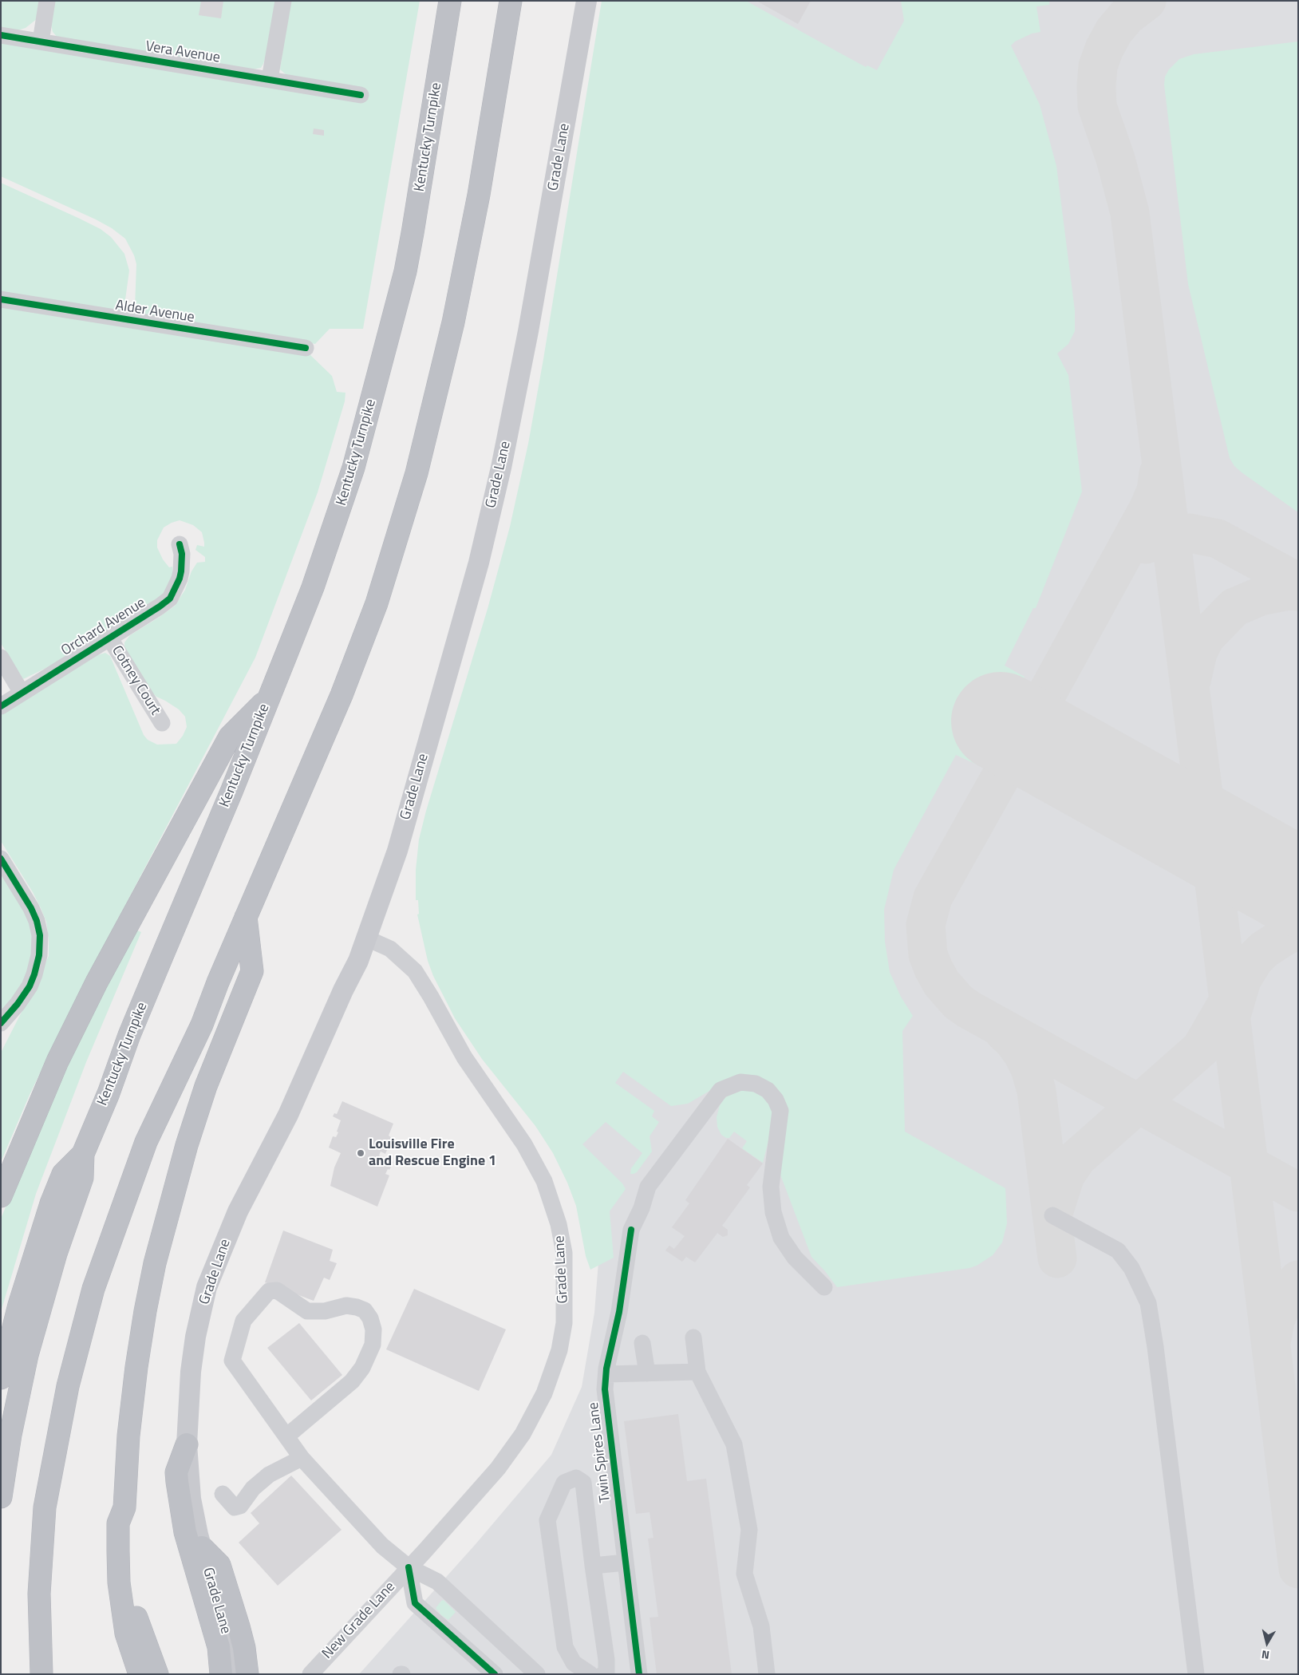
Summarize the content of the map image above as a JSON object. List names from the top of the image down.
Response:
{
  "streets": {
    "highway": ["Kentucky Turnpike"],
    "main road": ["Grade Lane"],
    "street": [
      "Vera Avenue",
      "Alder Avenue",
      "Orchard Avenue",
      "Cotney Court",
      "Twin Spires Lane",
      "New Grade Lane"
    ]
  },
  "crossings": [
    ["Grade Lane", "New Grade Lane"],
    ["Orchard Avenue", "Cotney Court"]
  ],
  "places": ["Louisville Fire and Rescue Engine 1"],
  "north": "bottom"
}
